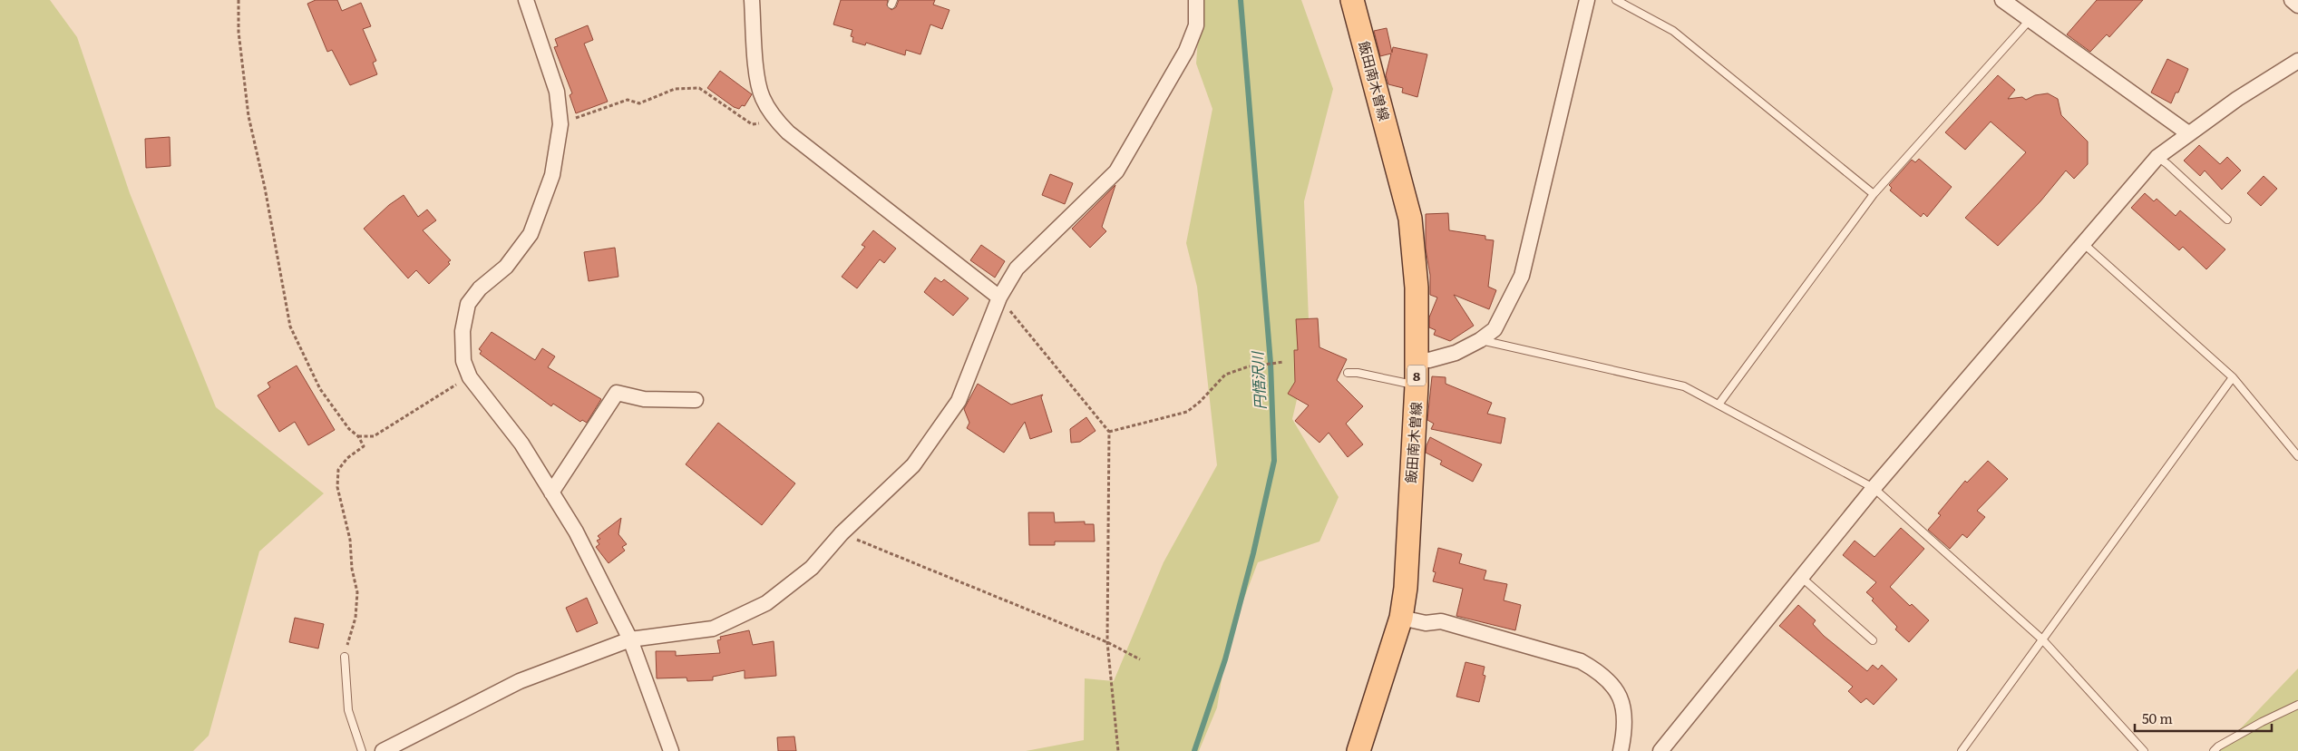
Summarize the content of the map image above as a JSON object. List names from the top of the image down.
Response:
{
  "streets": {
    "main road": ["飯田南木曽線", "8"]
  },
  "water": ["円悟沢川"],
  "scale_bar": "50 m"
}
